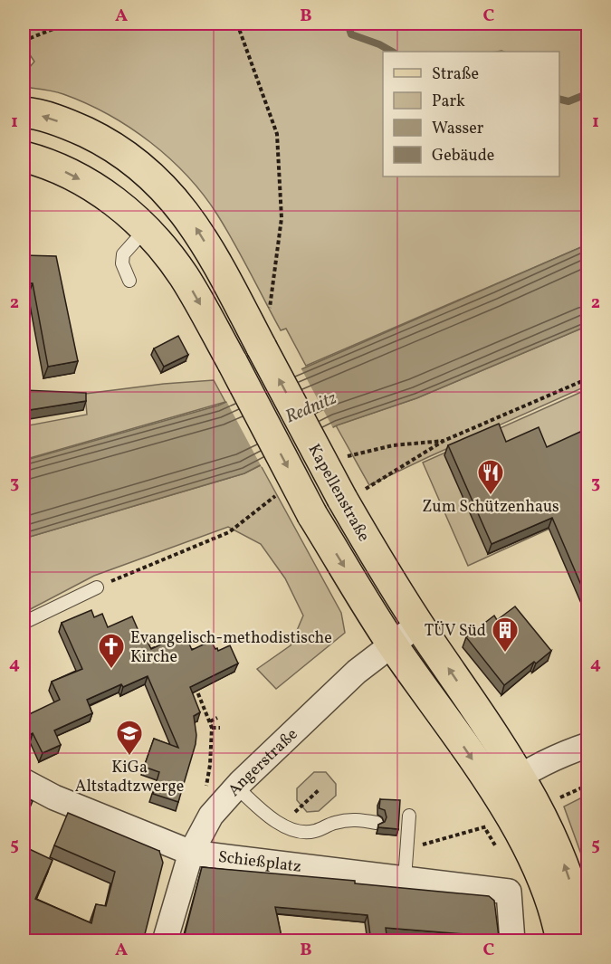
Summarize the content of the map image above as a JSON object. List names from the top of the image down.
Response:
{
  "streets": {
    "main road": ["Kapellenstraße"],
    "street": ["Angerstraße", "Schießplatz"]
  },
  "crossings": [
    ["Kapellenstraße", "Angerstraße"],
    ["Angerstraße", "Schießplatz"]
  ],
  "water": ["Rednitz"],
  "places": {
    "restaurant": ["Zum Schützenhaus"],
    "building": ["TÜV Süd"],
    "church": ["Evangelisch-methodistische Kirche"],
    "school or university": ["KiGa Altstadtzwerge"]
  },
  "legend": [
    "Straße",
    "Park",
    "Wasser",
    "Gebäude"
  ],
  "grid": {
    "columns": ["A", "B", "C"],
    "rows": [
      "1",
      "2",
      "3",
      "4",
      "5"
    ]
  }
}
